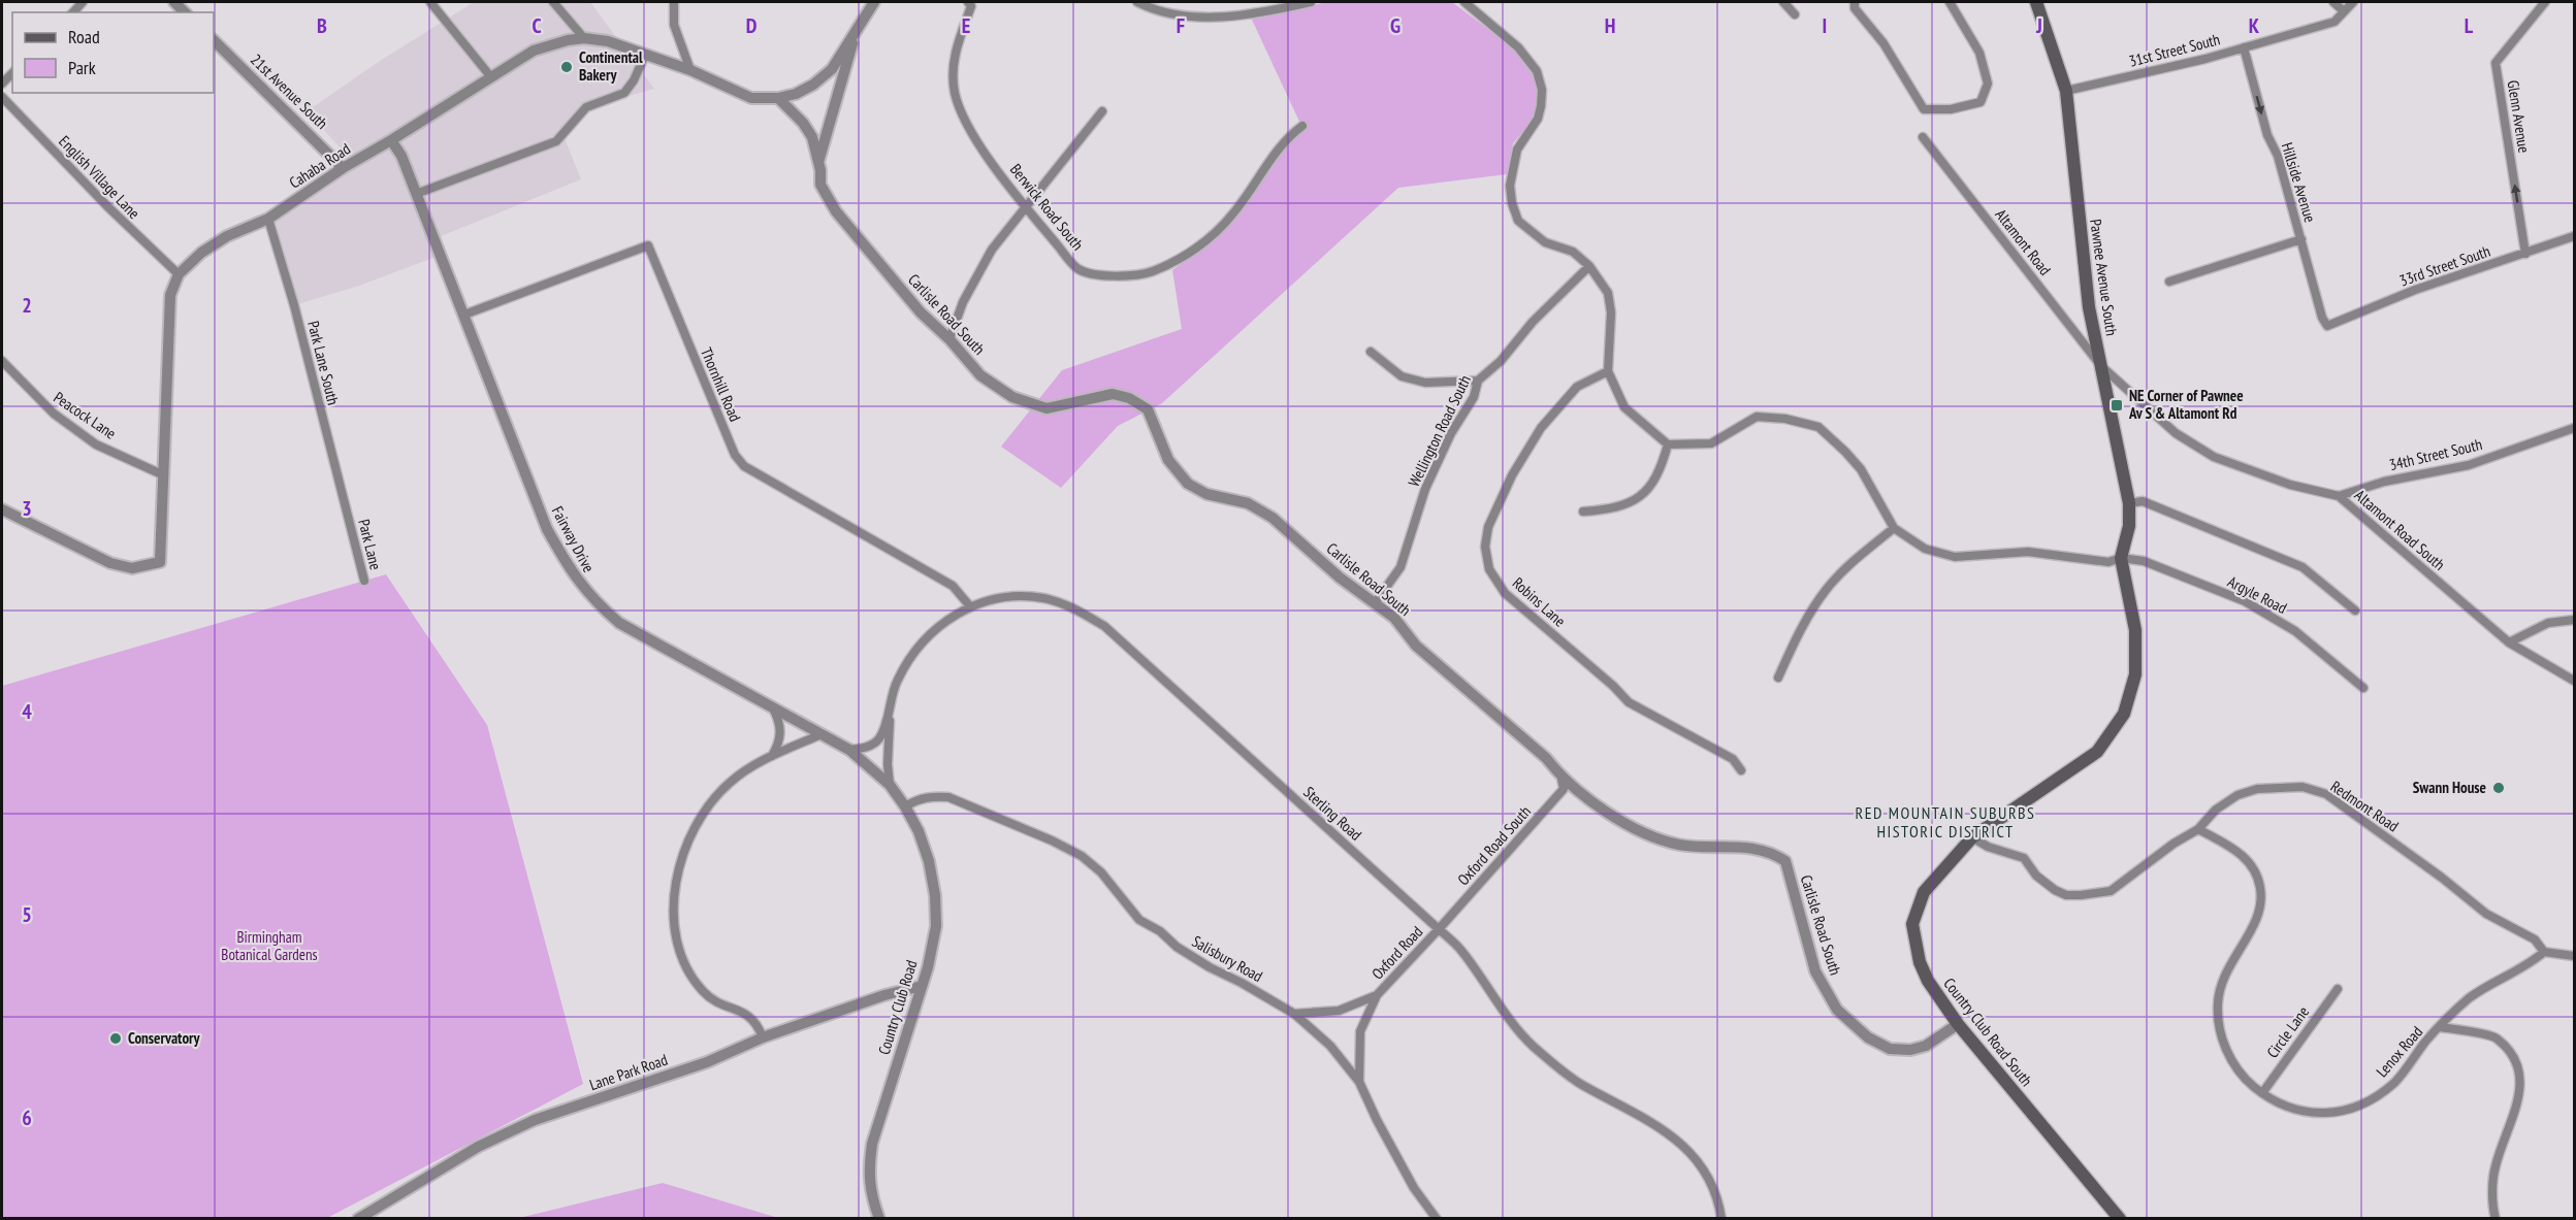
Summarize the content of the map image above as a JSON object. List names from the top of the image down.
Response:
{
  "streets": {
    "main road": ["Pawnee Avenue South", "Country Club Road South"],
    "street": [
      "31st Street South",
      "21st Avenue South",
      "Glenn Avenue",
      "Cahaba Road",
      "English Village Lane",
      "Hillside Avenue",
      "Berwick Road South",
      "Altamont Road",
      "33rd Street South",
      "Carlisle Road South",
      "Park Lane South",
      "Thornhill Road",
      "Peacock Lane",
      "Wellington Road South",
      "34th Street South",
      "Altamont Road South",
      "Fairway Drive",
      "Park Lane",
      "Argyle Road",
      "Robins Lane",
      "Redmont Road",
      "Sterling Road",
      "Oxford Road South",
      "Oxford Road",
      "Salisbury Road",
      "Country Club Road",
      "Circle Lane",
      "Lenox Road",
      "Lane Park Road"
    ]
  },
  "crossings": [
    ["31st Street South", "Hillside Avenue"],
    ["31st Street South", "Pawnee Avenue South"],
    ["21st Avenue South", "Cahaba Road"],
    ["Glenn Avenue", "33rd Street South"],
    ["Cahaba Road", "English Village Lane"],
    ["Cahaba Road", "Carlisle Road South"],
    ["Cahaba Road", "Park Lane South"],
    ["Cahaba Road", "Fairway Drive"],
    ["Hillside Avenue", "33rd Street South"],
    ["Altamont Road", "Pawnee Avenue South"],
    ["Altamont Road", "Altamont Road South"],
    ["Pawnee Avenue South", "Altamont Road South"],
    ["Pawnee Avenue South", "Argyle Road"],
    ["Pawnee Avenue South", "Country Club Road South"],
    ["Carlisle Road South", "Wellington Road South"],
    ["Carlisle Road South", "Oxford Road South"],
    ["Carlisle Road South", "Country Club Road South"],
    ["Park Lane South", "Park Lane"],
    ["Thornhill Road", "Fairway Drive"],
    ["Thornhill Road", "Sterling Road"],
    ["34th Street South", "Altamont Road South"],
    ["Fairway Drive", "Sterling Road"],
    ["Fairway Drive", "Salisbury Road"],
    ["Fairway Drive", "Country Club Road"],
    ["Argyle Road", "Country Club Road South"],
    ["Redmont Road", "Country Club Road South"],
    ["Redmont Road", "Lenox Road"],
    ["Sterling Road", "Oxford Road South"],
    ["Sterling Road", "Oxford Road"],
    ["Oxford Road South", "Oxford Road"],
    ["Salisbury Road", "Country Club Road"],
    ["Country Club Road", "Lane Park Road"],
    ["Circle Lane", "Lenox Road"]
  ],
  "one_way": ["Glenn Avenue", "Hillside Avenue"],
  "districts": ["RED MOUNTAIN SUBURBS HISTORIC DISTRICT"],
  "parks": ["Birmingham Botanical Gardens"],
  "places": {
    "other": ["Continental Bakery", "Swann House", "Conservatory"],
    "transit": ["NE Corner of Pawnee Av S & Altamont Rd"]
  },
  "legend": ["Road", "Park"],
  "grid": {
    "columns": [
      "B",
      "C",
      "D",
      "E",
      "F",
      "G",
      "H",
      "I",
      "J",
      "K",
      "L"
    ],
    "rows": [
      "2",
      "3",
      "4",
      "5",
      "6"
    ]
  }
}
